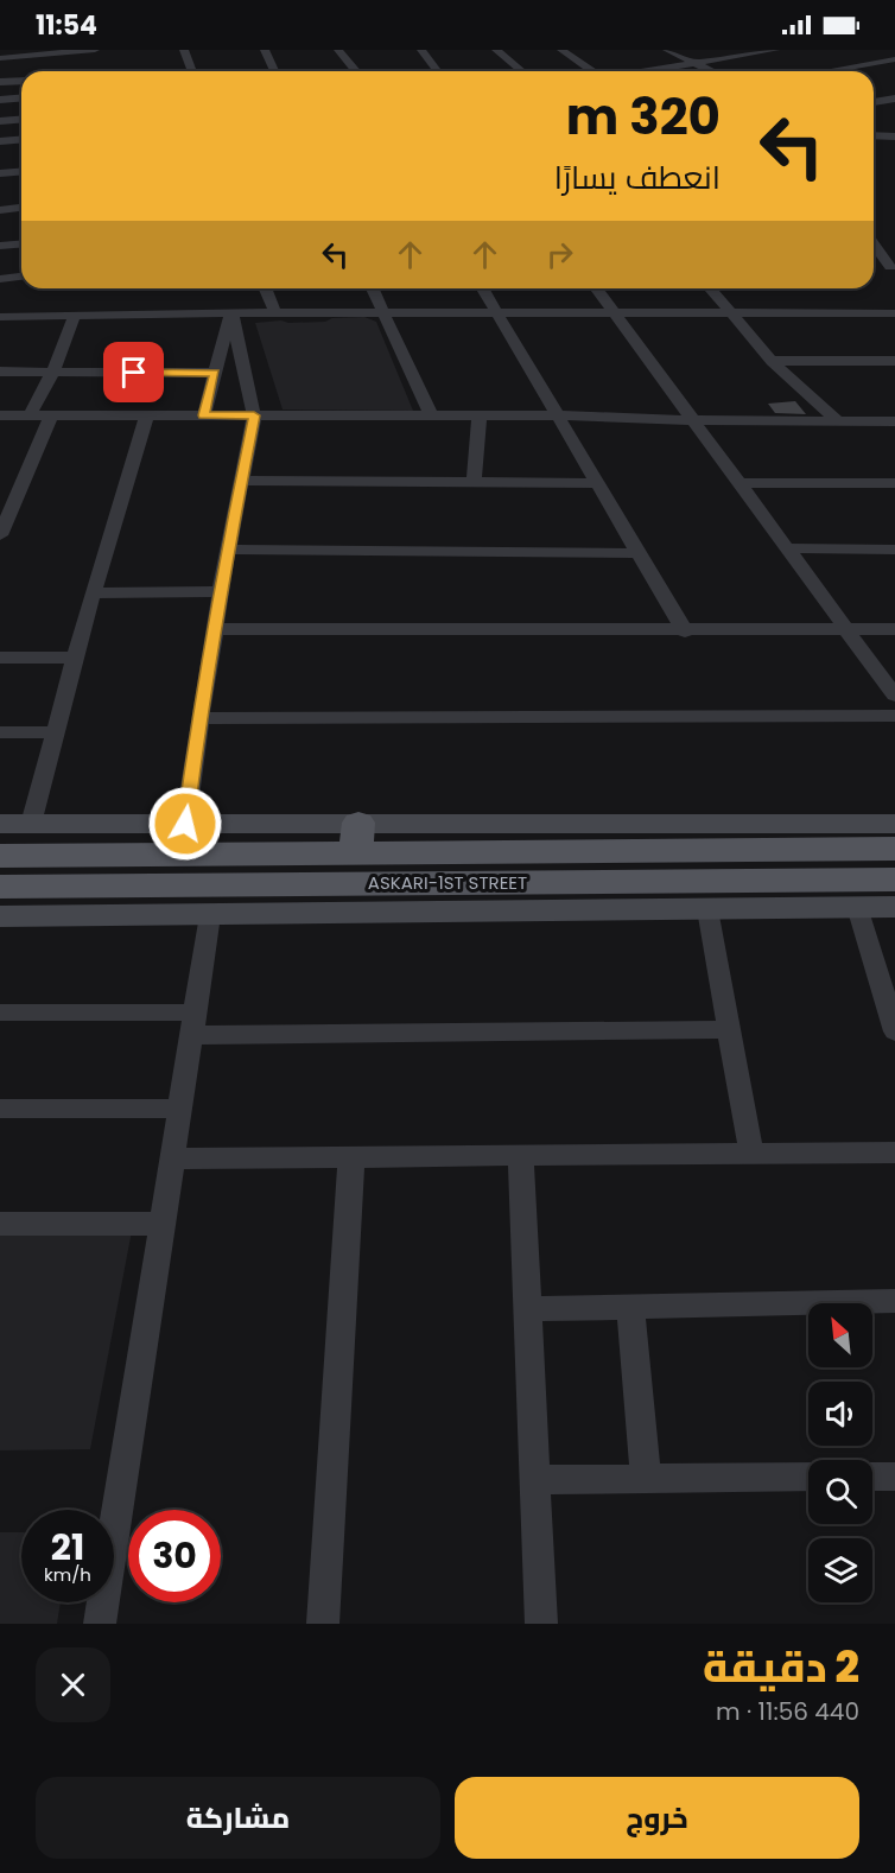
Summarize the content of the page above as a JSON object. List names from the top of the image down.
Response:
{
  "streets": {
    "main road": ["ASKARI-1ST STREET"]
  },
  "north": "top left",
  "page": {
    "status": "11:54",
    "turn": ["320 m", "انعطف يسارًا"],
    "speed": "21 km/h",
    "limit": "30",
    "heading": ["2 دقيقة", "440 m · 11:56"],
    "buttons": ["خروج", "مشاركة"]
  }
}
